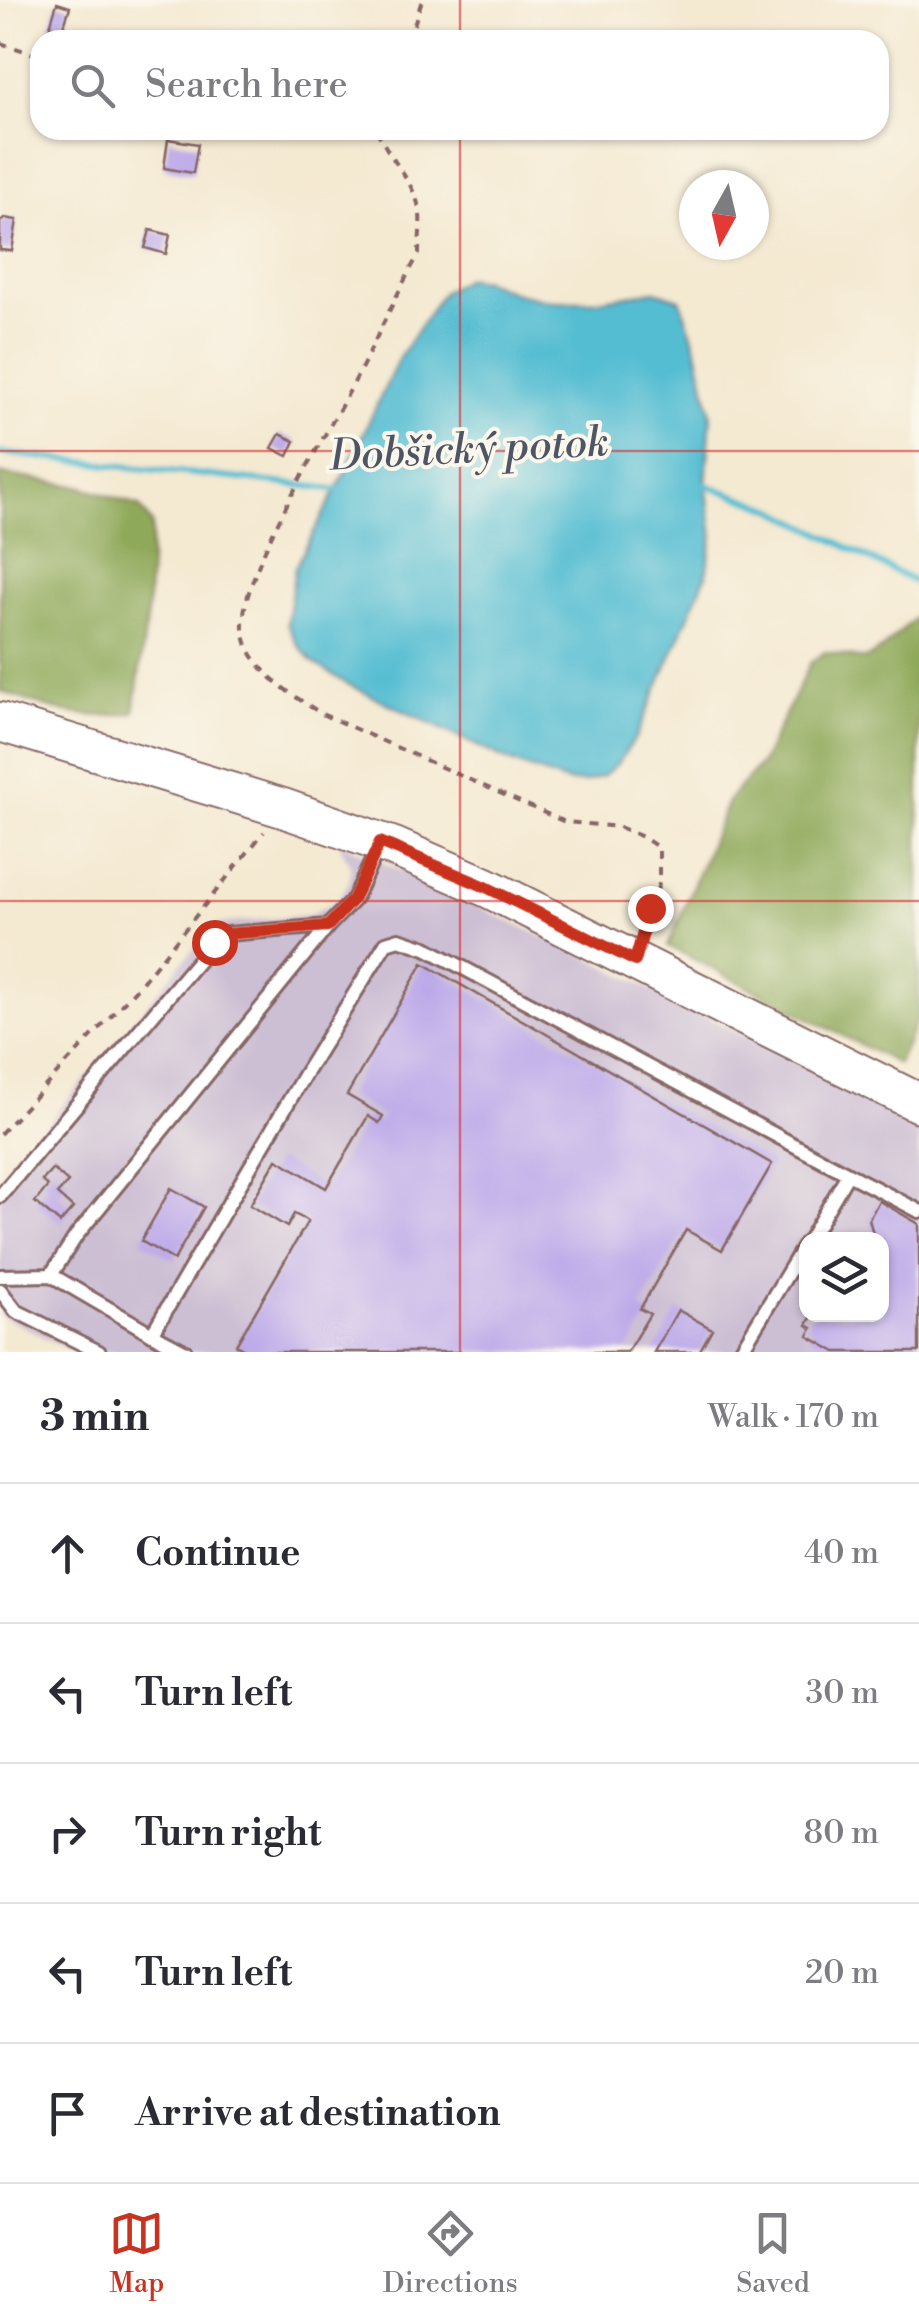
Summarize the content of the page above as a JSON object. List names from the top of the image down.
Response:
{
  "water": ["Dobšický potok"],
  "north": "bottom",
  "page": {
    "search": "Search here",
    "heading": ["3 min", "Walk · 170 m"],
    "list": [
      ["Continue", "40 m"],
      ["Turn left", "30 m"],
      ["Turn right", "80 m"],
      ["Turn left", "20 m"],
      "Arrive at destination"
    ],
    "nav": ["Map", "Directions", "Saved"]
  }
}
